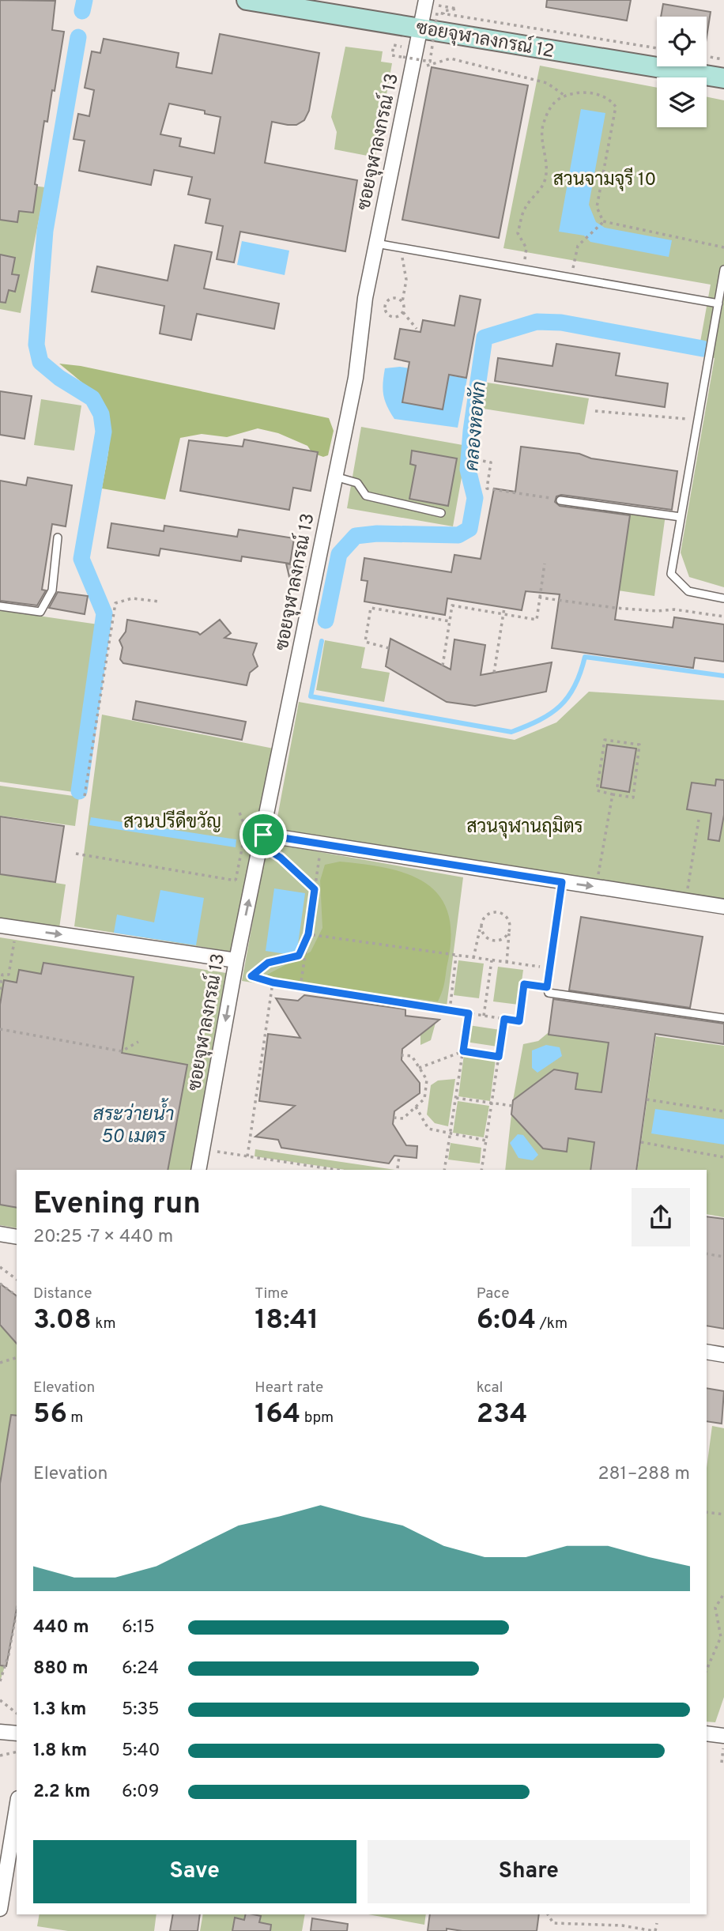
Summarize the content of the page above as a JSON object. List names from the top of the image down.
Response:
{
  "streets": {
    "street": ["ซอยจุฬาลงกรณ์ 12", "ซอยจุฬาลงกรณ์ 13"]
  },
  "crossings": [
    ["ซอยจุฬาลงกรณ์ 12", "ซอยจุฬาลงกรณ์ 13"]
  ],
  "water": ["คลองหอพัก", "สระว่ายน้ำ 50 เมตร"],
  "parks": ["สวนจามจุรี 10", "สวนปรีดีขวัญ", "สวนจุฬานฤมิตร"],
  "page": {
    "heading": ["Evening run", "20:25 · 7 × 440 m"],
    "stats": [
      ["Distance", "3.08 km"],
      ["Time", "18:41"],
      ["Pace", "6:04 /km"],
      ["Elevation", "56 m"],
      ["Heart rate", "164 bpm"],
      ["kcal", "234"]
    ],
    "chart": ["Elevation", "281–288 m"],
    "list": [
      {
        "name": "440 m",
        "note": "6:15"
      },
      {
        "name": "880 m",
        "note": "6:24"
      },
      {
        "name": "1.3 km",
        "note": "5:35"
      },
      {
        "name": "1.8 km",
        "note": "5:40"
      },
      {
        "name": "2.2 km",
        "note": "6:09"
      }
    ],
    "buttons": ["Save", "Share"]
  }
}
